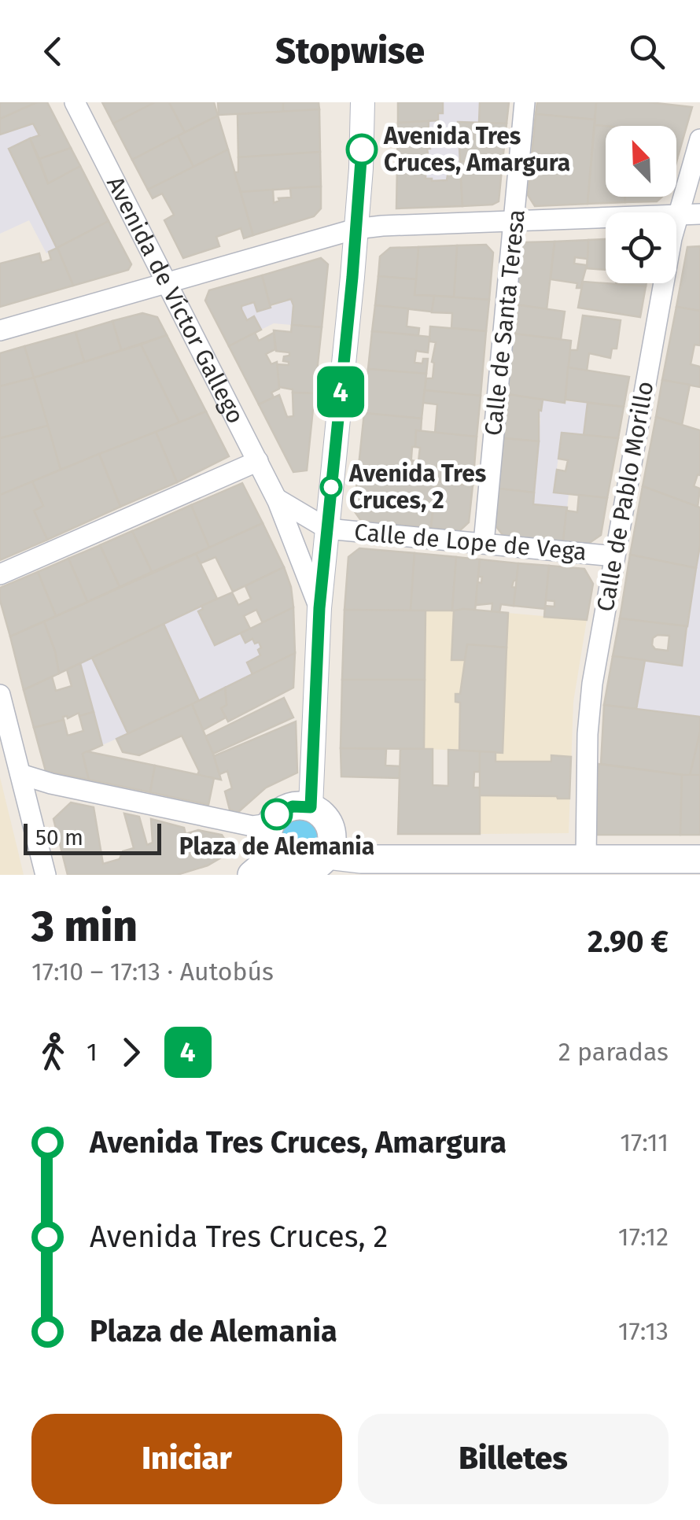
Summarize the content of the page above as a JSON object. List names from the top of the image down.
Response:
{
  "streets": {
    "street": [
      "Avenida de Víctor Gallego",
      "Calle de Santa Teresa",
      "Calle de Pablo Morillo",
      "Calle de Lope de Vega"
    ]
  },
  "crossings": [
    ["Avenida de Víctor Gallego", "Calle de Lope de Vega"],
    ["Calle de Santa Teresa", "Calle de Lope de Vega"],
    ["Calle de Pablo Morillo", "Calle de Lope de Vega"]
  ],
  "places": ["Avenida Tres Cruces, Amargura", "Avenida Tres Cruces, 2", "Plaza de Alemania"],
  "lines": ["bus line 4"],
  "scale_bar": "50 m",
  "north": "top left",
  "page": {
    "header": "Stopwise",
    "on_map": "4",
    "scale": "50 m",
    "heading": ["3 min", "17:10 – 17:13 · Autobús", "2.90 €"],
    "legs": ["1", "4", "2 paradas"],
    "list": [
      {
        "name": "Avenida Tres Cruces, Amargura",
        "value": "17:11"
      },
      {
        "name": "Avenida Tres Cruces, 2",
        "value": "17:12"
      },
      {
        "name": "Plaza de Alemania",
        "value": "17:13"
      }
    ],
    "buttons": ["Iniciar", "Billetes"]
  }
}
